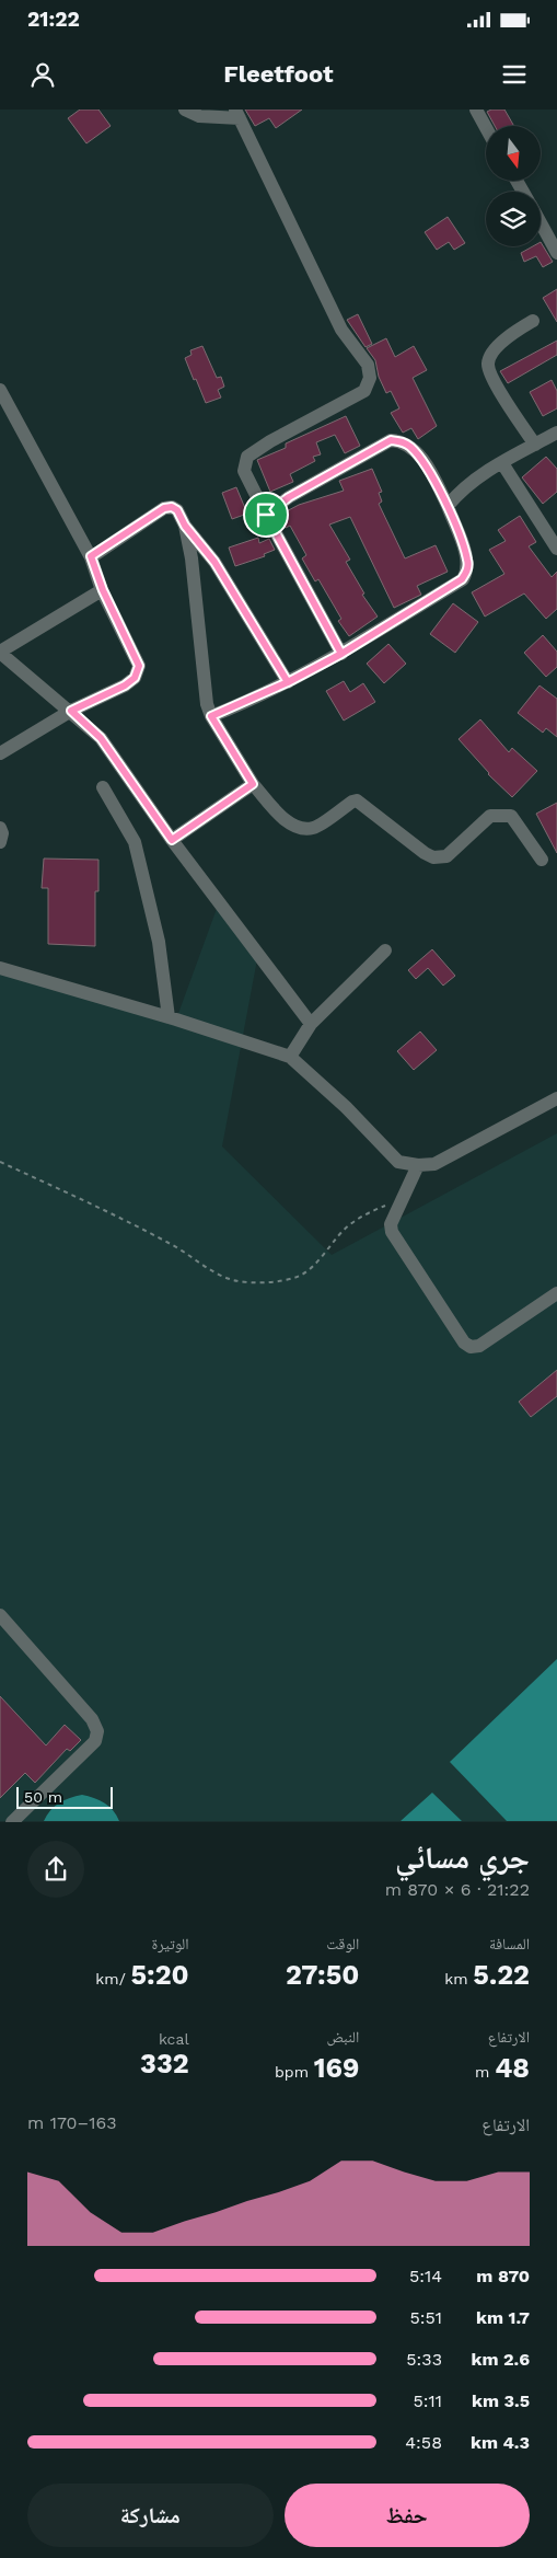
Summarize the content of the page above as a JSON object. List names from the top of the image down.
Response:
{
  "scale_bar": "50 m",
  "north": "bottom",
  "page": {
    "status": "21:22",
    "header": "Fleetfoot",
    "scale": "50 m",
    "heading": ["جري مسائي", "21:22 · 6 × 870 m"],
    "stats": [
      ["المسافة", "5.22 km"],
      ["الوقت", "27:50"],
      ["الوتيرة", "5:20 /km"],
      ["الارتفاع", "48 m"],
      ["النبض", "169 bpm"],
      ["kcal", "332"]
    ],
    "chart": ["الارتفاع", "163–170 m"],
    "list": [
      {
        "name": "870 m",
        "note": "5:14"
      },
      {
        "name": "1.7 km",
        "note": "5:51"
      },
      {
        "name": "2.6 km",
        "note": "5:33"
      },
      {
        "name": "3.5 km",
        "note": "5:11"
      },
      {
        "name": "4.3 km",
        "note": "4:58"
      }
    ],
    "buttons": ["حفظ", "مشاركة"]
  }
}
